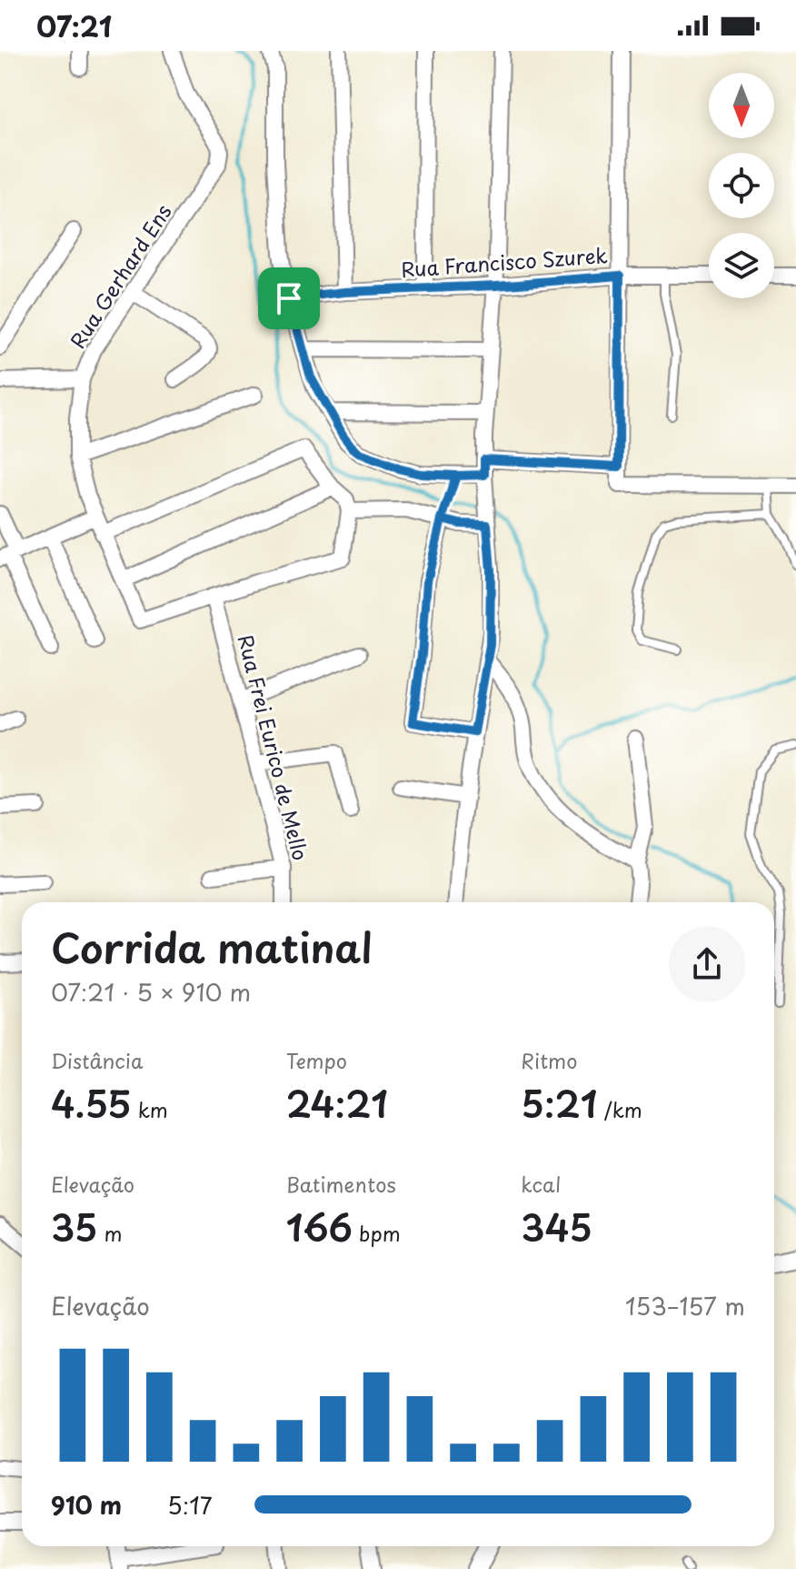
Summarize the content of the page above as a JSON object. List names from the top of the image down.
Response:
{
  "streets": {
    "street": ["Rua Francisco Szurek", "Rua Gerhard Ens", "Rua Frei Eurico de Mello"]
  },
  "crossings": [
    ["Rua Gerhard Ens", "Rua Frei Eurico de Mello"]
  ],
  "north": "bottom",
  "page": {
    "status": "07:21",
    "heading": ["Corrida matinal", "07:21 · 5 × 910 m"],
    "stats": [
      ["Distância", "4.55 km"],
      ["Tempo", "24:21"],
      ["Ritmo", "5:21 /km"],
      ["Elevação", "35 m"],
      ["Batimentos", "166 bpm"],
      ["kcal", "345"]
    ],
    "chart": ["Elevação", "153–157 m"],
    "list": [
      {
        "name": "910 m",
        "note": "5:17"
      }
    ]
  }
}
